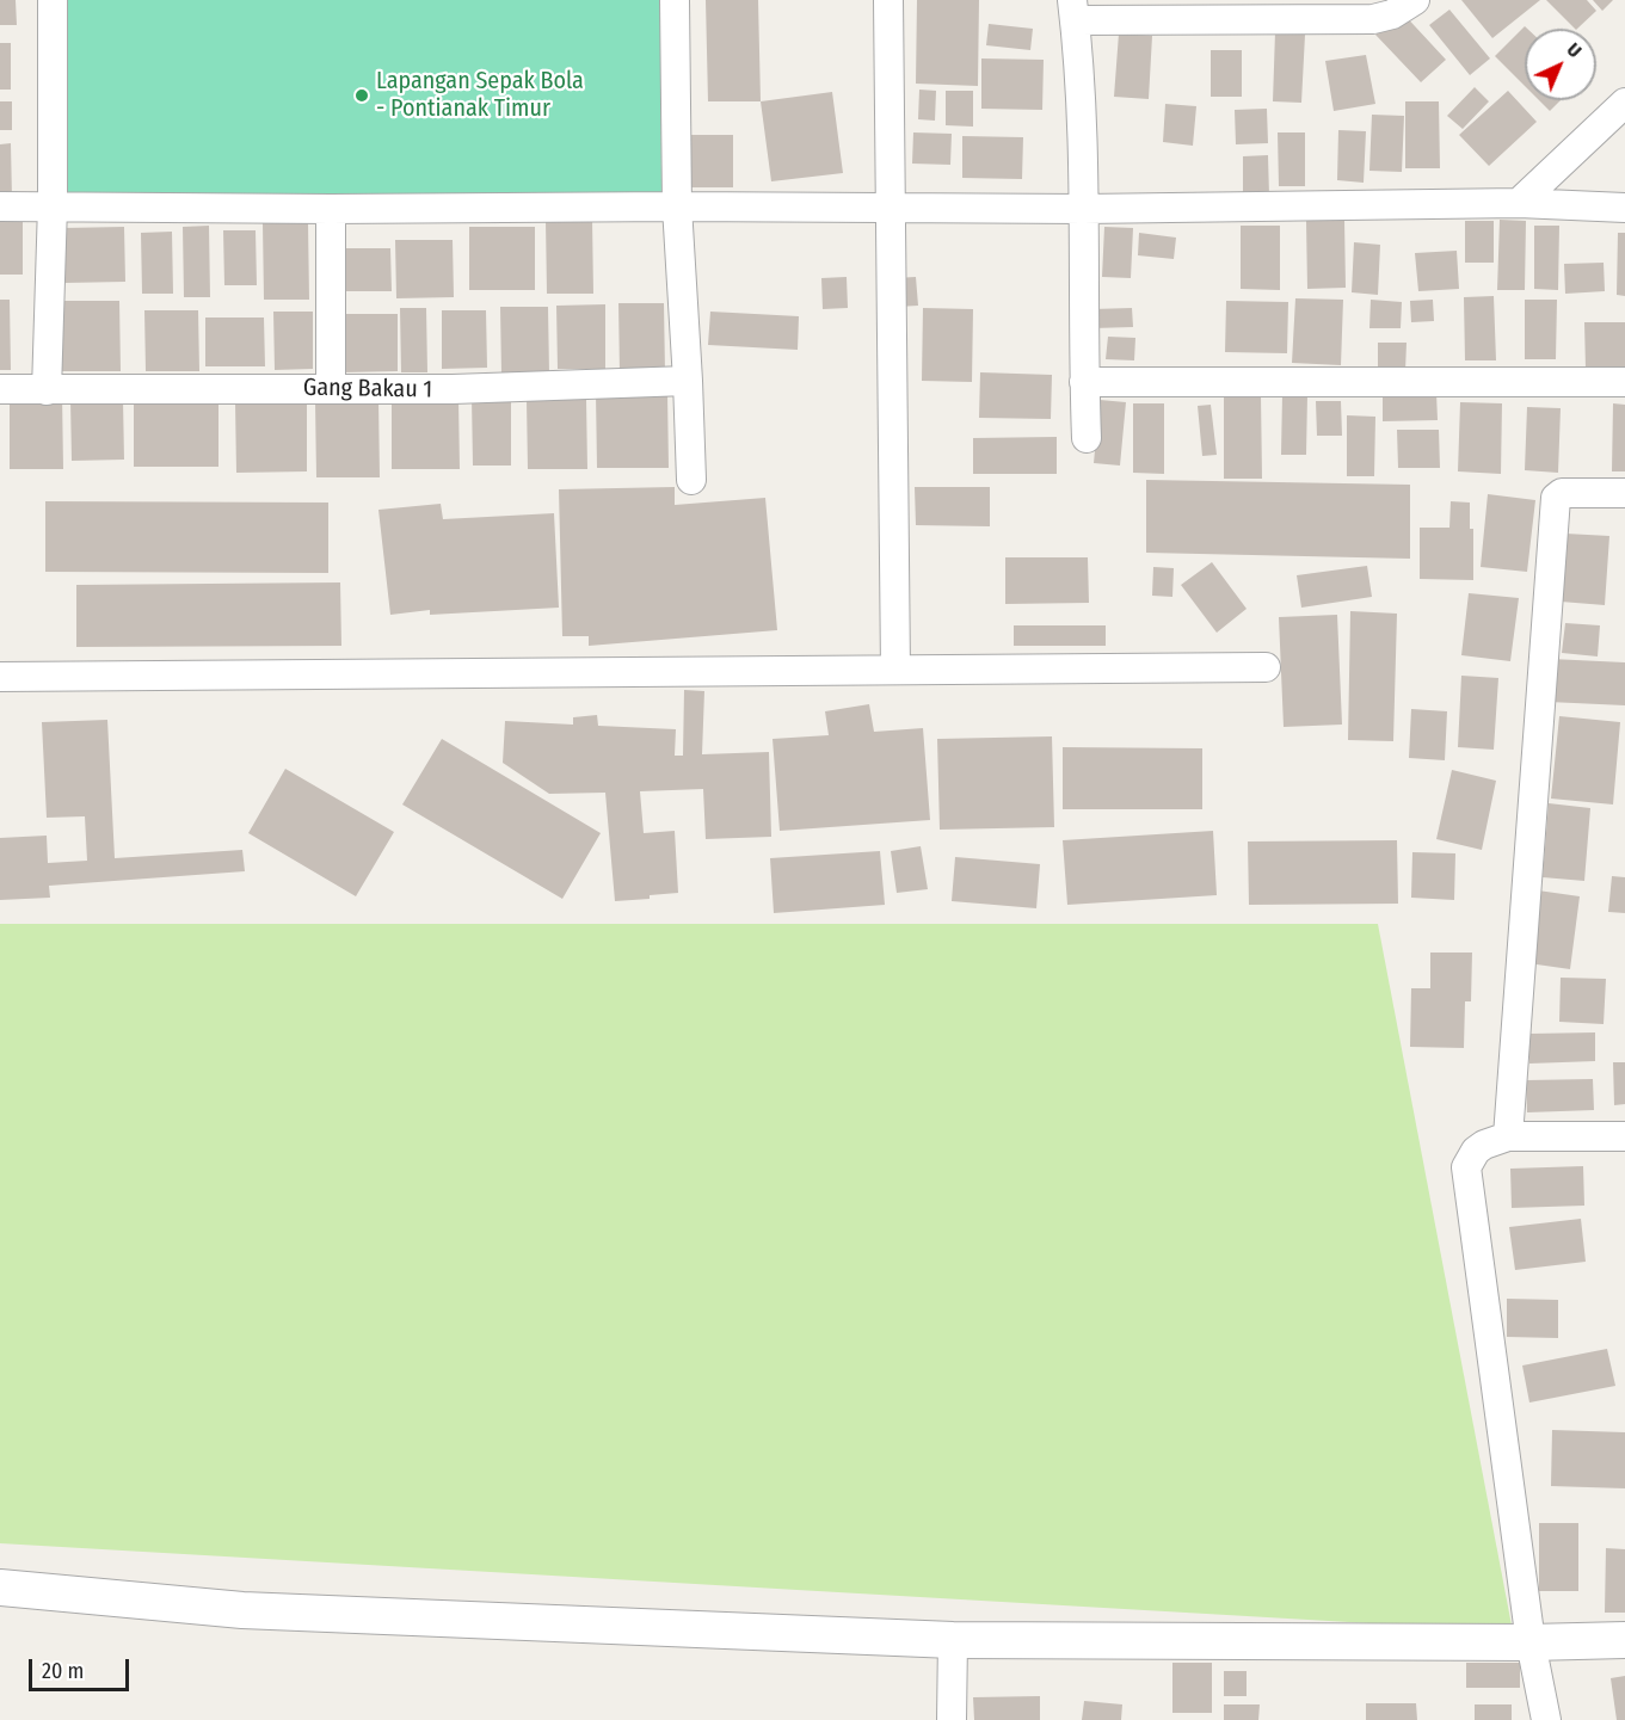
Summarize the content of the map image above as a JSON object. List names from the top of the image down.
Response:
{
  "streets": {
    "street": ["Gang Bakau 1"]
  },
  "places": ["Lapangan Sepak Bola - Pontianak Timur"],
  "scale_bar": "20 m",
  "north": "top right"
}
